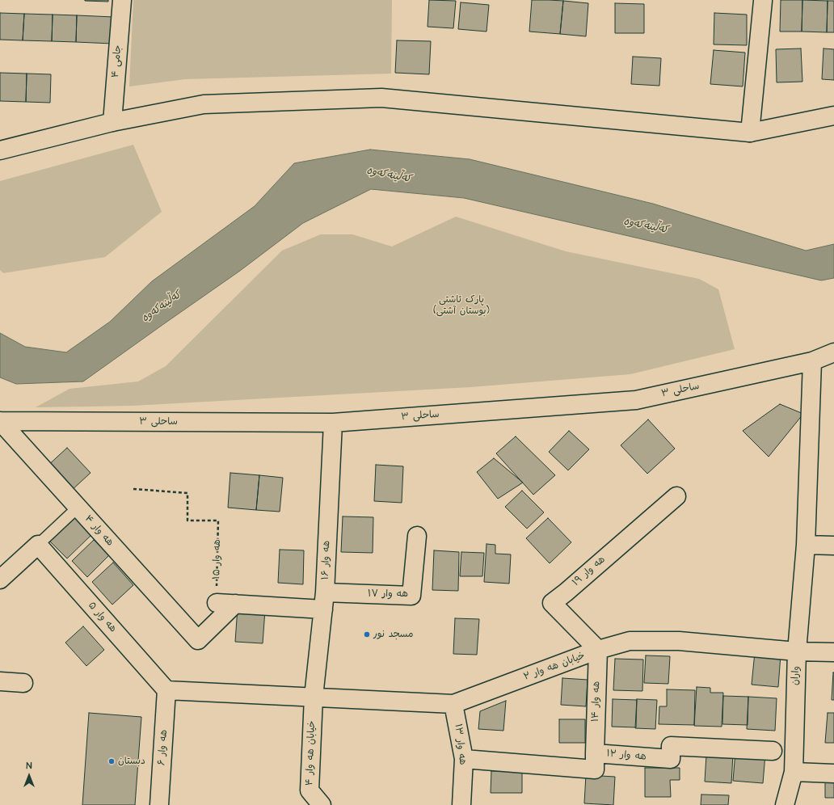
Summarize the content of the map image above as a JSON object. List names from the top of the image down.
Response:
{
  "streets": {
    "street": [
      "جامی ۴",
      "ساحلی ۳",
      "هه وار ۴",
      "هه وار ۱۶",
      "هه وار ۱۹",
      "هه وار ۱۷",
      "هه وار ۵",
      "خیابان هه وار ۲",
      "واران",
      "هه وار ۱۴",
      "هه وار ۱۳",
      "هه وار ۶",
      "خیابان هه وار ۴",
      "هه وار ۱۲"
    ],
    "path": ["هه وار ۱۵"]
  },
  "crossings": [
    ["ساحلی ۳", "هه وار ۴"],
    ["ساحلی ۳", "هه وار ۱۶"],
    ["ساحلی ۳", "واران"],
    ["هه وار ۱۶", "هه وار ۱۷"],
    ["هه وار ۱۶", "خیابان هه وار ۲"],
    ["هه وار ۱۶", "خیابان هه وار ۴"],
    ["هه وار ۱۹", "خیابان هه وار ۲"],
    ["هه وار ۱۹", "هه وار ۱۴"],
    ["هه وار ۵", "خیابان هه وار ۲"],
    ["هه وار ۵", "هه وار ۶"],
    ["خیابان هه وار ۲", "واران"],
    ["خیابان هه وار ۲", "هه وار ۱۴"],
    ["خیابان هه وار ۲", "هه وار ۱۳"],
    ["خیابان هه وار ۲", "هه وار ۶"],
    ["خیابان هه وار ۲", "خیابان هه وار ۴"],
    ["هه وار ۱۴", "هه وار ۱۲"],
    ["هه وار ۱۳", "هه وار ۱۲"]
  ],
  "water": ["کەڵینەکەوە"],
  "parks": ["پارک ئاشتی (بوستان آشتی)"],
  "places": ["مسجد نور", "دبستان"],
  "north": "top"
}
